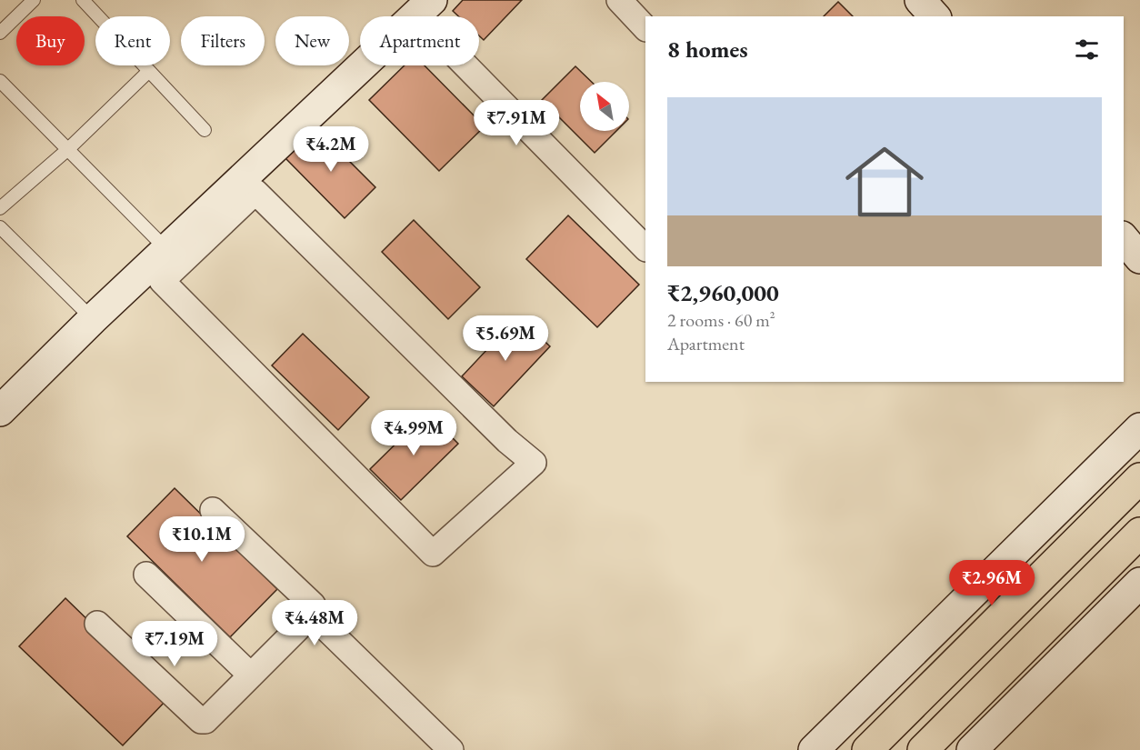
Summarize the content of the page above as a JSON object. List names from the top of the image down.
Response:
{
  "north": "top left",
  "page": {
    "chip": [
      "Buy",
      "Rent",
      "Filters",
      "New",
      "Apartment"
    ],
    "heading": "8 homes",
    "list": [
      {
        "name": "₹2,960,000",
        "note": "2 rooms · 60 m² · Apartment"
      }
    ],
    "price": [
      "₹7.91M",
      "₹4.2M",
      "₹5.69M",
      "₹4.99M",
      "₹10.1M",
      "₹2.96M",
      "₹4.48M",
      "₹7.19M"
    ]
  }
}
